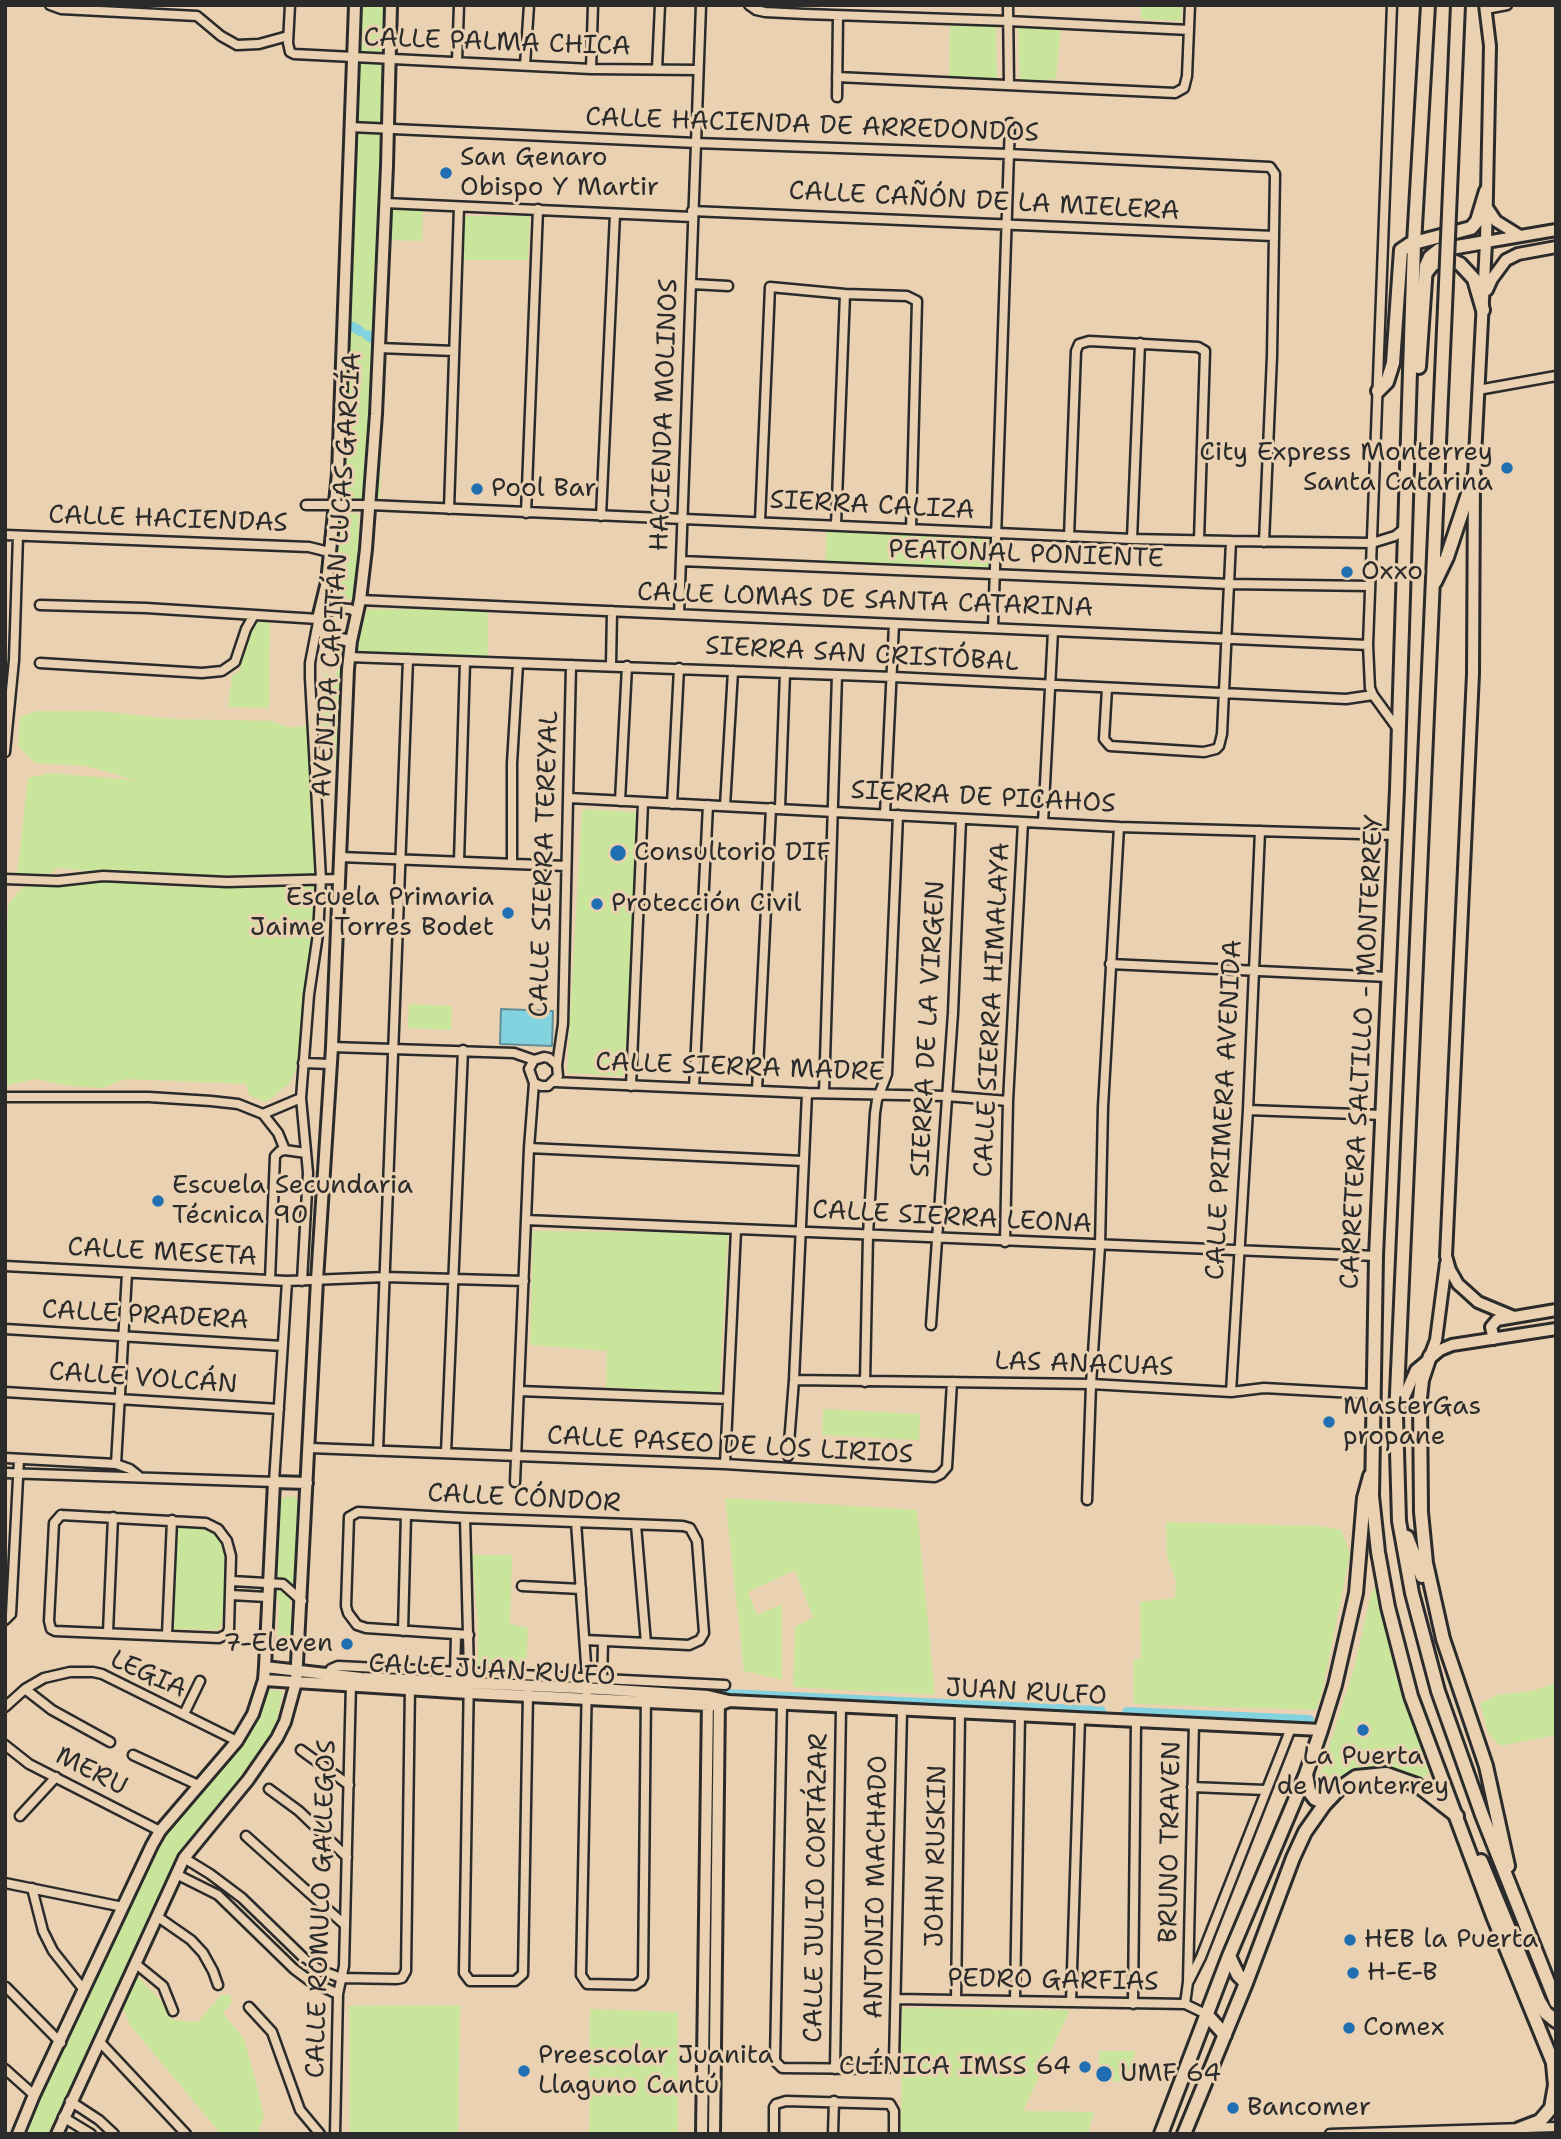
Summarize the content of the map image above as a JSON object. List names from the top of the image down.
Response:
{
  "streets": {
    "main road": ["CARRETERA SALTILLO - MONTERREY"],
    "street": [
      "CALLE PALMA CHICA",
      "CALLE HACIENDA DE ARREDONDOS",
      "CALLE CAÑÓN DE LA MIELERA",
      "HACIENDA MOLINOS",
      "SIERRA CALIZA",
      "CALLE HACIENDAS",
      "PEATONAL PONIENTE",
      "AVENIDA CAPITÁN LUCAS GARCÍA",
      "CALLE LOMAS DE SANTA CATARINA",
      "SIERRA SAN CRISTÓBAL",
      "SIERRA DE PICAHOS",
      "CALLE SIERRA TEREYAL",
      "CALLE SIERRA HIMALAYA",
      "SIERRA DE LA VIRGEN",
      "CALLE SIERRA MADRE",
      "CALLE PRIMERA AVENIDA",
      "CALLE SIERRA LEONA",
      "CALLE MESETA",
      "CALLE PRADERA",
      "LAS ANACUAS",
      "CALLE VOLCÁN",
      "CALLE PASEO DE LOS LIRIOS",
      "CALLE CÓNDOR",
      "CALLE JUAN RULFO",
      "LEGIA",
      "JUAN RULFO",
      "MERU",
      "BRUNO TRAVEN",
      "JOHN RUSKIN",
      "ANTONIO MACHADO",
      "CALLE JULIO CORTÁZAR",
      "CALLE RÓMULO GALLEGOS",
      "PEDRO GARFIAS"
    ]
  },
  "crossings": [
    ["CALLE PALMA CHICA", "HACIENDA MOLINOS"],
    ["CALLE PALMA CHICA", "AVENIDA CAPITÁN LUCAS GARCÍA"],
    ["CALLE HACIENDA DE ARREDONDOS", "CALLE CAÑÓN DE LA MIELERA"],
    ["CALLE HACIENDA DE ARREDONDOS", "HACIENDA MOLINOS"],
    ["CALLE HACIENDA DE ARREDONDOS", "AVENIDA CAPITÁN LUCAS GARCÍA"],
    ["CALLE CAÑÓN DE LA MIELERA", "HACIENDA MOLINOS"],
    ["CALLE CAÑÓN DE LA MIELERA", "AVENIDA CAPITÁN LUCAS GARCÍA"],
    ["HACIENDA MOLINOS", "SIERRA CALIZA"],
    ["HACIENDA MOLINOS", "PEATONAL PONIENTE"],
    ["HACIENDA MOLINOS", "CALLE LOMAS DE SANTA CATARINA"],
    ["SIERRA CALIZA", "AVENIDA CAPITÁN LUCAS GARCÍA"],
    ["SIERRA CALIZA", "CARRETERA SALTILLO - MONTERREY"],
    ["CALLE HACIENDAS", "AVENIDA CAPITÁN LUCAS GARCÍA"],
    ["AVENIDA CAPITÁN LUCAS GARCÍA", "CALLE LOMAS DE SANTA CATARINA"],
    ["AVENIDA CAPITÁN LUCAS GARCÍA", "SIERRA SAN CRISTÓBAL"],
    ["AVENIDA CAPITÁN LUCAS GARCÍA", "CALLE SIERRA MADRE"],
    ["AVENIDA CAPITÁN LUCAS GARCÍA", "CALLE MESETA"],
    ["AVENIDA CAPITÁN LUCAS GARCÍA", "CALLE PASEO DE LOS LIRIOS"],
    ["AVENIDA CAPITÁN LUCAS GARCÍA", "CALLE JUAN RULFO"],
    ["CALLE LOMAS DE SANTA CATARINA", "CALLE SIERRA HIMALAYA"],
    ["SIERRA SAN CRISTÓBAL", "CALLE SIERRA TEREYAL"],
    ["SIERRA SAN CRISTÓBAL", "CALLE SIERRA HIMALAYA"],
    ["SIERRA DE PICAHOS", "CALLE SIERRA TEREYAL"],
    ["SIERRA DE PICAHOS", "CALLE SIERRA HIMALAYA"],
    ["SIERRA DE PICAHOS", "SIERRA DE LA VIRGEN"],
    ["SIERRA DE PICAHOS", "CARRETERA SALTILLO - MONTERREY"],
    ["SIERRA DE PICAHOS", "CALLE PRIMERA AVENIDA"],
    ["CALLE SIERRA TEREYAL", "CALLE SIERRA MADRE"],
    ["CALLE SIERRA HIMALAYA", "CALLE SIERRA MADRE"],
    ["CALLE SIERRA HIMALAYA", "CALLE SIERRA LEONA"],
    ["SIERRA DE LA VIRGEN", "CALLE SIERRA MADRE"],
    ["SIERRA DE LA VIRGEN", "CALLE SIERRA LEONA"],
    ["CARRETERA SALTILLO - MONTERREY", "CALLE SIERRA LEONA"],
    ["CARRETERA SALTILLO - MONTERREY", "LAS ANACUAS"],
    ["CALLE PRIMERA AVENIDA", "CALLE SIERRA LEONA"],
    ["CALLE PRIMERA AVENIDA", "LAS ANACUAS"],
    ["LAS ANACUAS", "CALLE PASEO DE LOS LIRIOS"],
    ["CALLE JUAN RULFO", "JUAN RULFO"],
    ["CALLE JUAN RULFO", "CALLE RÓMULO GALLEGOS"],
    ["JUAN RULFO", "BRUNO TRAVEN"],
    ["JUAN RULFO", "JOHN RUSKIN"],
    ["JUAN RULFO", "ANTONIO MACHADO"],
    ["JUAN RULFO", "CALLE JULIO CORTÁZAR"],
    ["BRUNO TRAVEN", "PEDRO GARFIAS"],
    ["JOHN RUSKIN", "PEDRO GARFIAS"],
    ["ANTONIO MACHADO", "CALLE JULIO CORTÁZAR"],
    ["ANTONIO MACHADO", "PEDRO GARFIAS"]
  ],
  "places": [
    "San Genaro Obispo Y Martir",
    "City Express Monterrey Santa Catarina",
    "Pool Bar",
    "Oxxo",
    "Consultorio DIF",
    "Protección Civil",
    "Escuela Primaria Jaime Torres Bodet",
    "Escuela Secundaria Técnica 90",
    "MasterGas propane",
    "7-Eleven",
    "La Puerta de Monterrey",
    "HEB la Puerta",
    "H-E-B",
    "Comex",
    "CLÍNICA IMSS 64",
    "Preescolar Juanita Llaguno Cantú",
    "UMF 64",
    "Bancomer"
  ]
}
